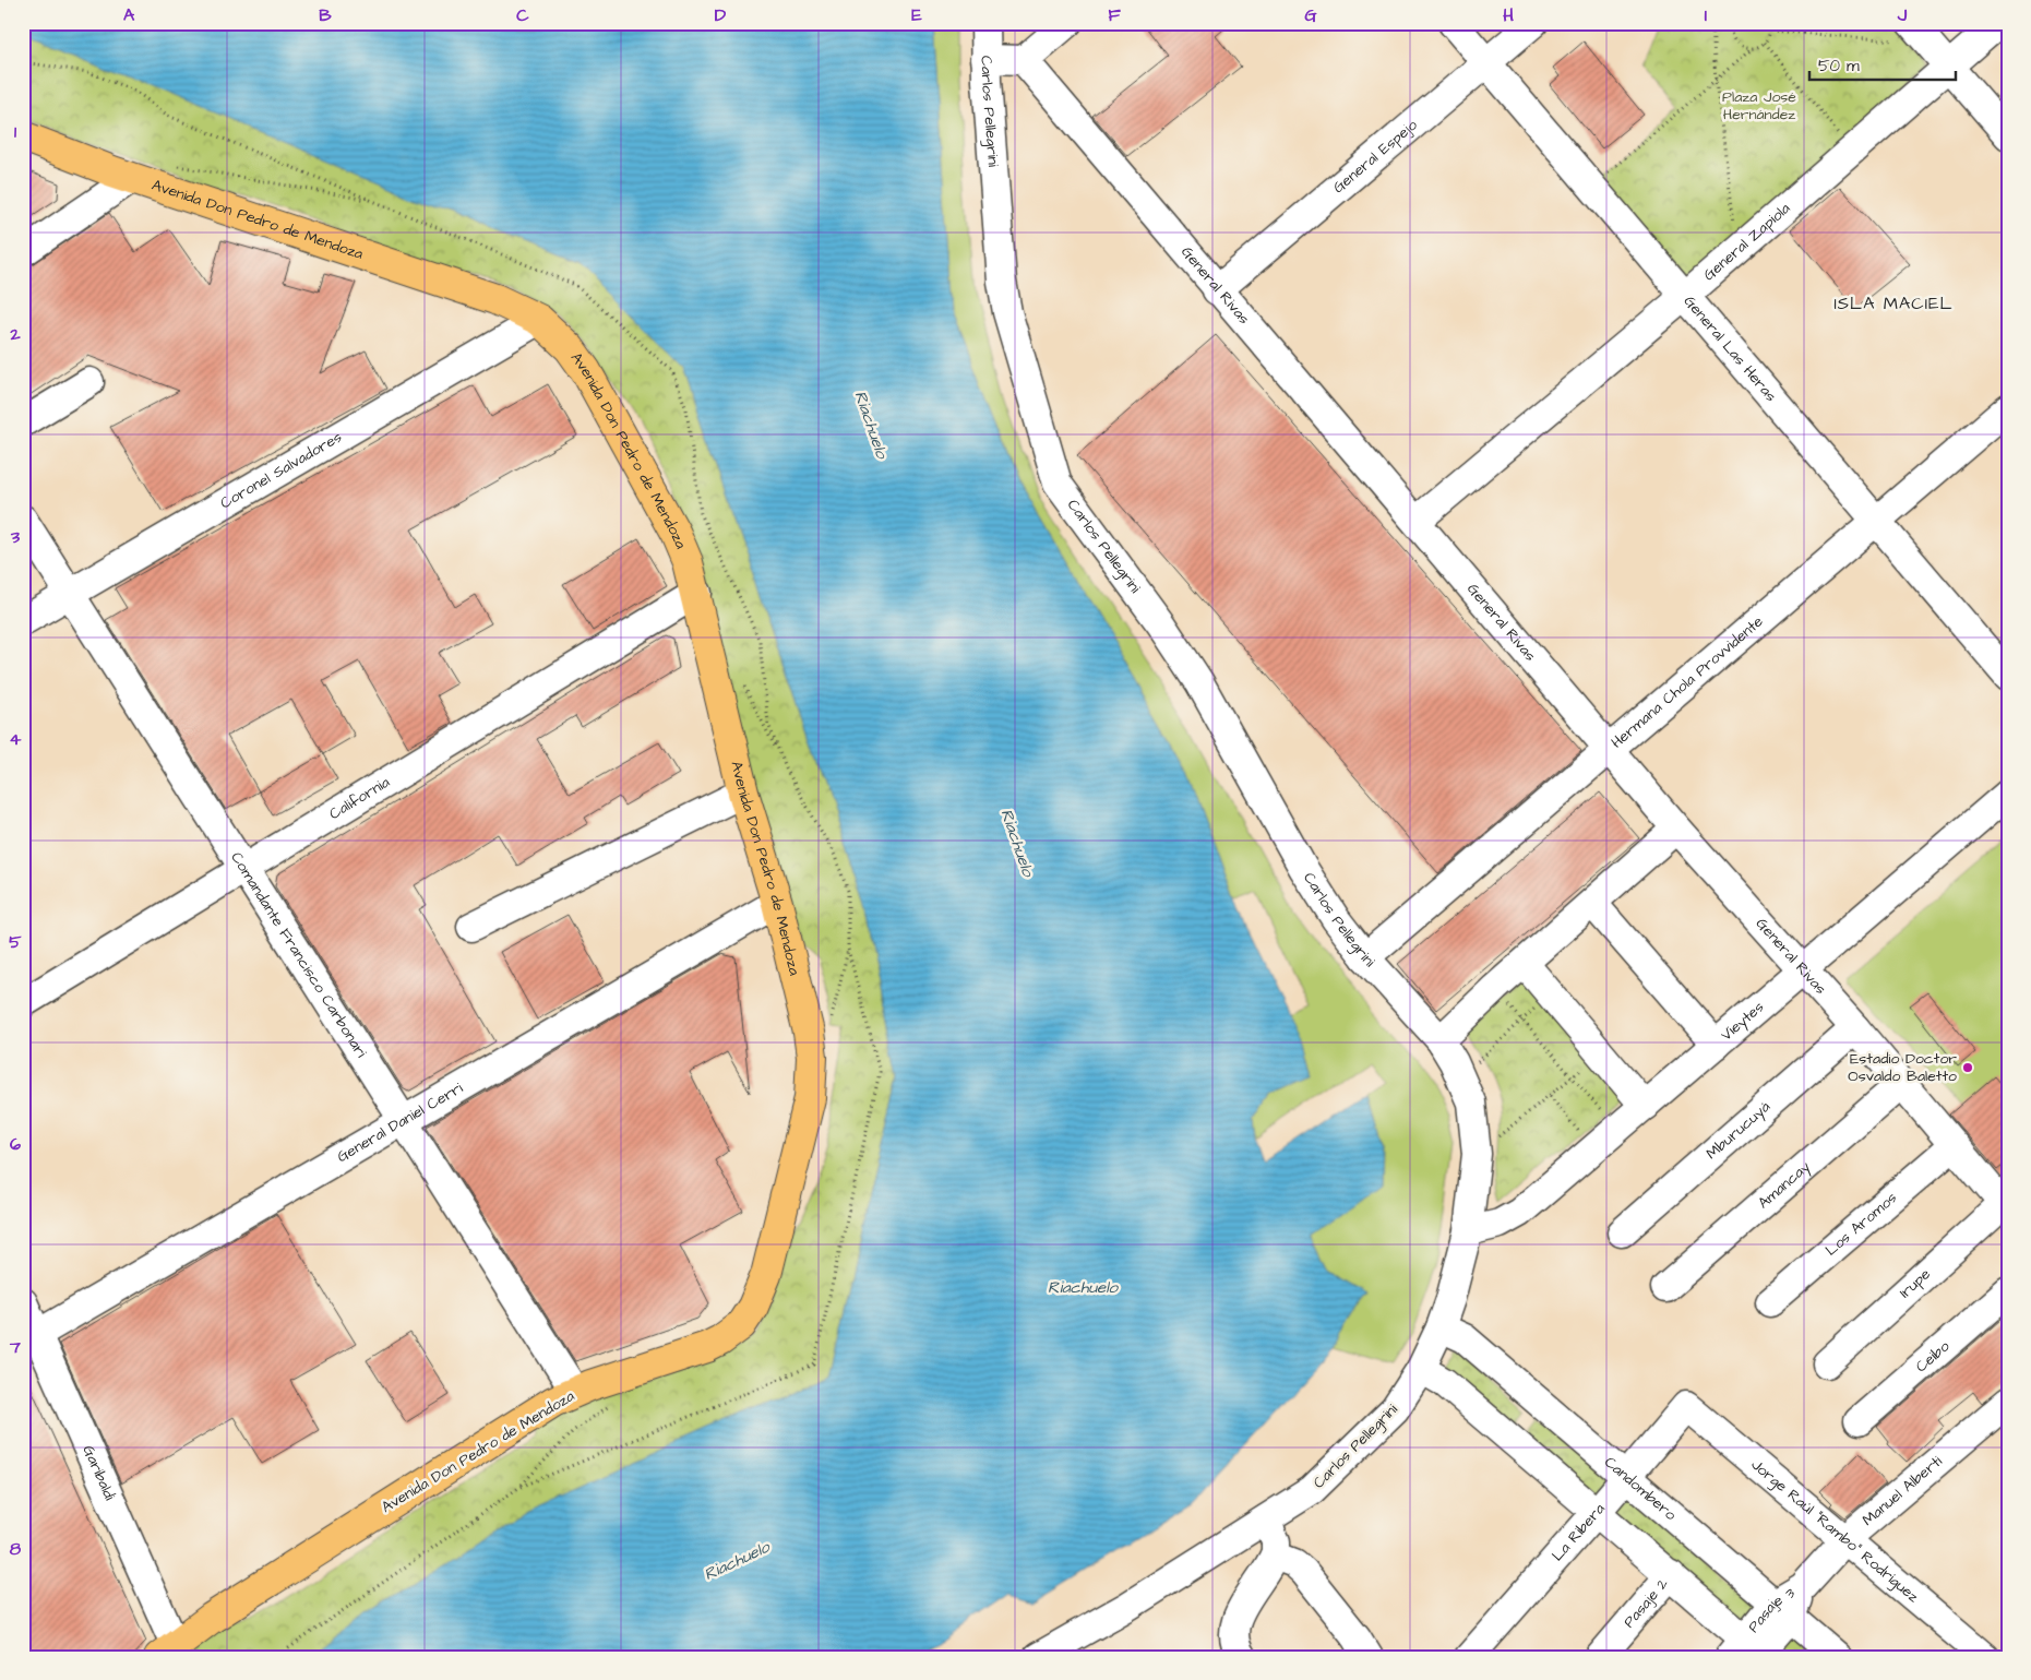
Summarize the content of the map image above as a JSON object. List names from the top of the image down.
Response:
{
  "streets": {
    "main road": ["Avenida Don Pedro de Mendoza"],
    "street": [
      "Carlos Pellegrini",
      "General Espejo",
      "General Zapiola",
      "General Rivas",
      "General Las Heras",
      "Coronel Salvadores",
      "Hermana Chola Provvidente",
      "California",
      "Comandante Francisco Carbonari",
      "Vieytes",
      "General Daniel Cerri",
      "Mburucuyá",
      "Amancay",
      "Los Aromos",
      "Irupe",
      "Ceibo",
      "Garibaldi",
      "Candombero",
      "Manuel Alberti",
      "Jorge Raúl \"Rambo\" Rodríguez",
      "La Ribera",
      "Pasaje 2",
      "Pasaje 3"
    ]
  },
  "crossings": [
    ["Carlos Pellegrini", "Hermana Chola Provvidente"],
    ["Carlos Pellegrini", "Vieytes"],
    ["Carlos Pellegrini", "Candombero"],
    ["General Espejo", "General Rivas"],
    ["General Espejo", "General Las Heras"],
    ["Avenida Don Pedro de Mendoza", "Coronel Salvadores"],
    ["Avenida Don Pedro de Mendoza", "California"],
    ["Avenida Don Pedro de Mendoza", "Comandante Francisco Carbonari"],
    ["Avenida Don Pedro de Mendoza", "General Daniel Cerri"],
    ["Avenida Don Pedro de Mendoza", "Garibaldi"],
    ["General Zapiola", "General Rivas"],
    ["General Zapiola", "General Las Heras"],
    ["General Rivas", "Hermana Chola Provvidente"],
    ["General Rivas", "Vieytes"],
    ["General Rivas", "Mburucuyá"],
    ["General Rivas", "Amancay"],
    ["General Rivas", "Los Aromos"],
    ["General Rivas", "Irupe"],
    ["General Las Heras", "Hermana Chola Provvidente"],
    ["Coronel Salvadores", "Comandante Francisco Carbonari"],
    ["California", "Comandante Francisco Carbonari"],
    ["Comandante Francisco Carbonari", "General Daniel Cerri"],
    ["General Daniel Cerri", "Garibaldi"],
    ["Candombero", "La Ribera"],
    ["Candombero", "Pasaje 3"],
    ["Manuel Alberti", "Jorge Raúl \"Rambo\" Rodríguez"],
    ["Manuel Alberti", "Pasaje 3"],
    ["Jorge Raúl \"Rambo\" Rodríguez", "La Ribera"]
  ],
  "districts": ["ISLA MACIEL"],
  "water": ["Riachuelo"],
  "parks": ["Plaza José Hernández"],
  "places": ["Estadio Doctor Osvaldo Baletto"],
  "scale_bar": "50 m",
  "grid": {
    "columns": [
      "A",
      "B",
      "C",
      "D",
      "E",
      "F",
      "G",
      "H",
      "I",
      "J"
    ],
    "rows": [
      "1",
      "2",
      "3",
      "4",
      "5",
      "6",
      "7",
      "8"
    ]
  }
}
